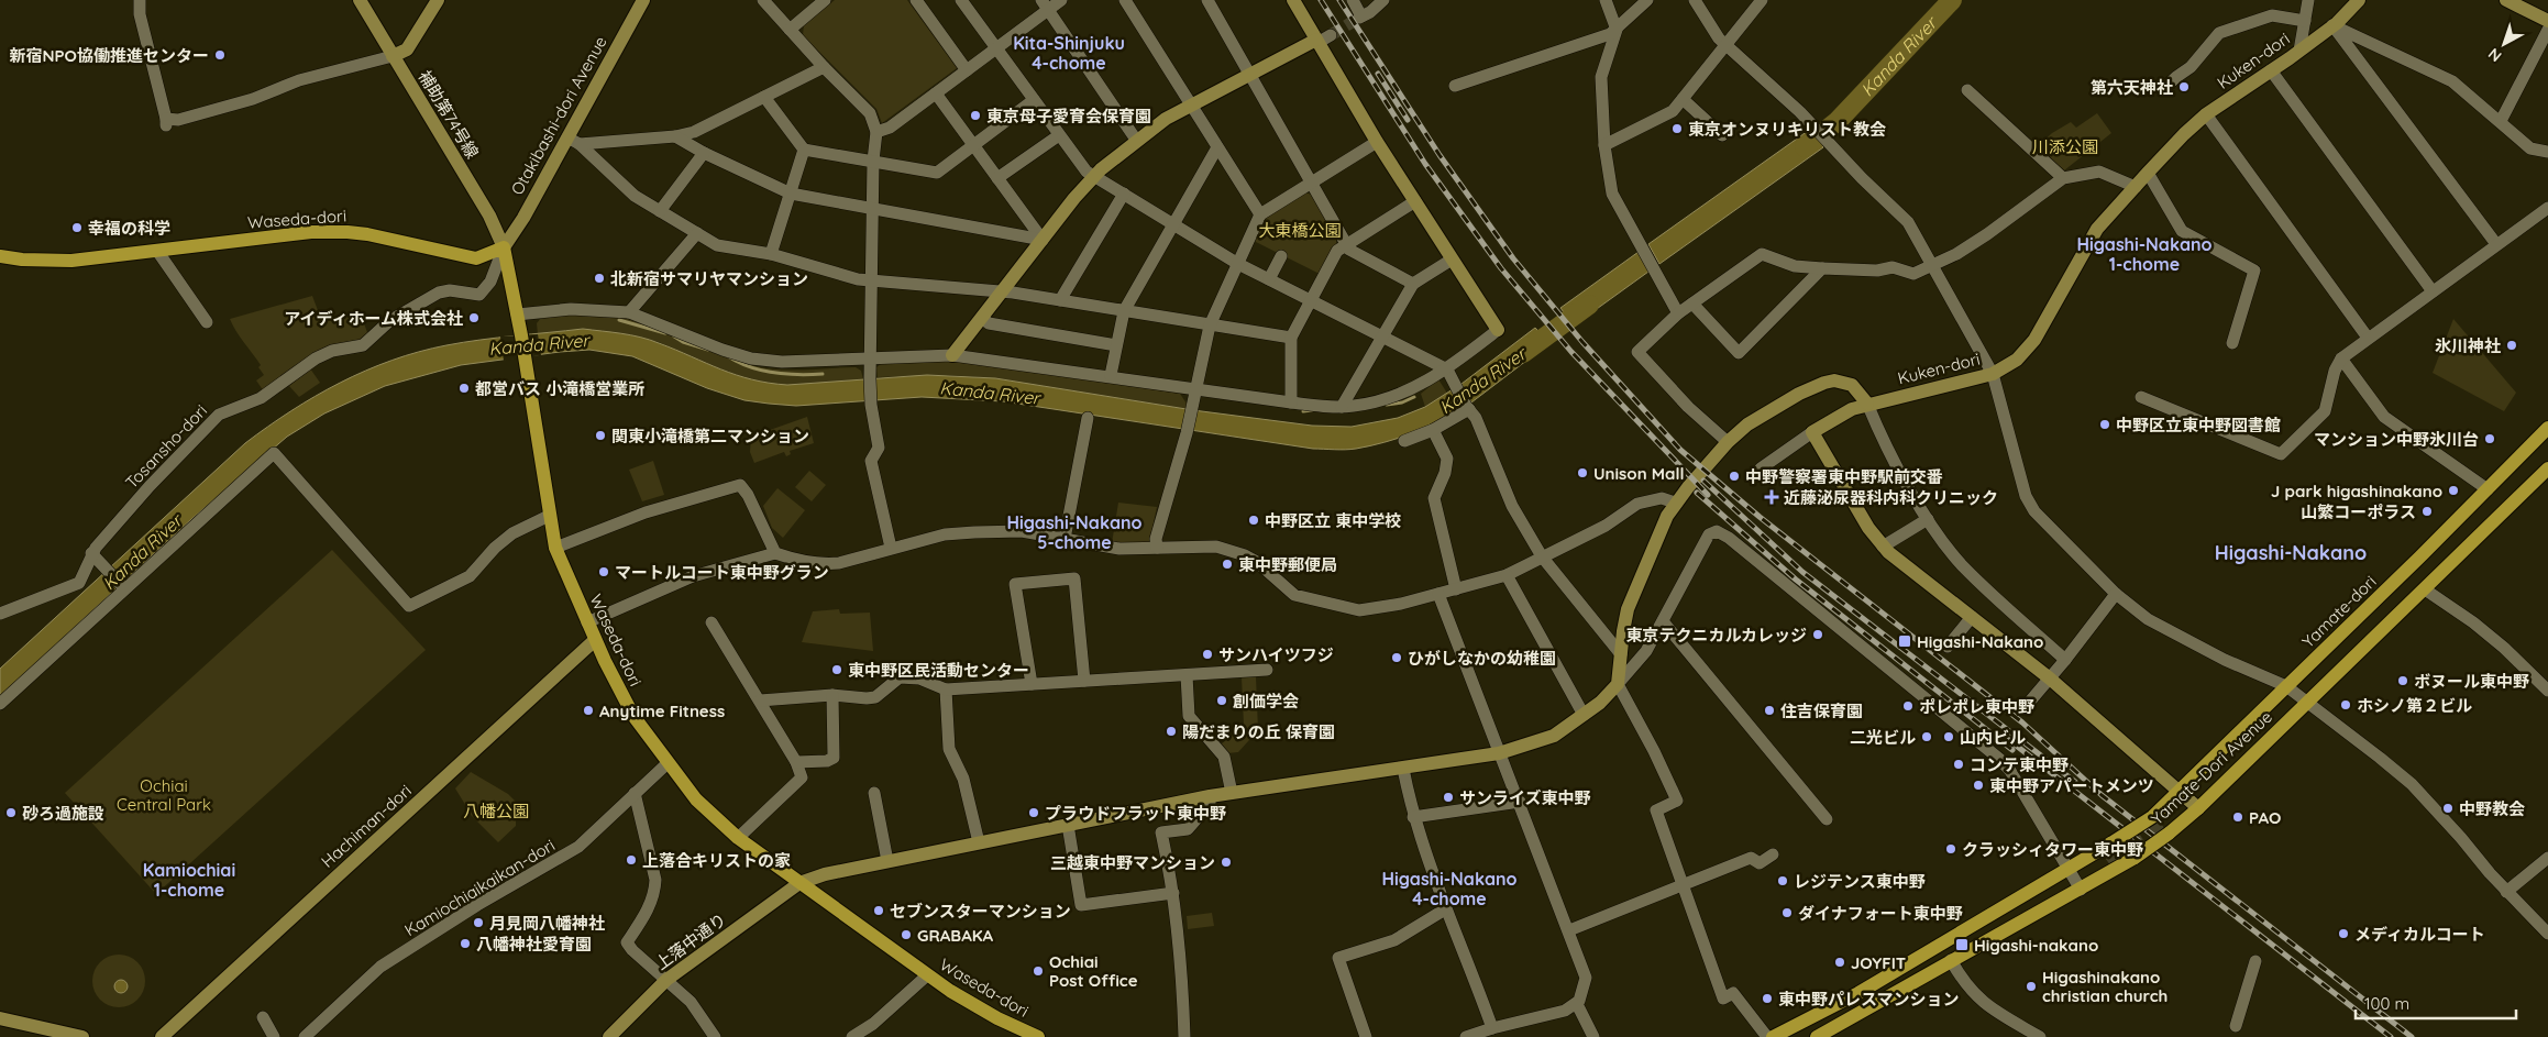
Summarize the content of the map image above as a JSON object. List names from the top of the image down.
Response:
{
  "streets": {
    "main road": ["Waseda-dori", "Yamate-dori", "Yamate-Dori Avenue"],
    "street": [
      "Kuken-dori",
      "補助第74号線",
      "Otakibashi-dori Avenue",
      "Tosansho-dori",
      "Hachiman-dori",
      "Kamiochiaikaikan-dori",
      "上落中通り"
    ]
  },
  "crossings": [
    ["補助第74号線", "Otakibashi-dori Avenue"],
    ["補助第74号線", "Waseda-dori"],
    ["補助第74号線", "Tosansho-dori"],
    ["Otakibashi-dori Avenue", "Waseda-dori"],
    ["Otakibashi-dori Avenue", "Tosansho-dori"],
    ["Waseda-dori", "Tosansho-dori"],
    ["Waseda-dori", "Hachiman-dori"],
    ["Waseda-dori", "Kamiochiaikaikan-dori"],
    ["Waseda-dori", "上落中通り"],
    ["Yamate-dori", "Yamate-Dori Avenue"]
  ],
  "districts": [
    "Kita-Shinjuku 4-chome",
    "Higashi-Nakano 1-chome",
    "Higashi-Nakano 5-chome",
    "Higashi-Nakano",
    "Kamiochiai 1-chome",
    "Higashi-Nakano 4-chome"
  ],
  "water": ["Kanda River"],
  "parks": [
    "川添公園",
    "大東橋公園",
    "Ochiai Central Park",
    "八幡公園"
  ],
  "places": {
    "other": [
      "新宿NPO協働推進センター",
      "第六天神社",
      "東京母子愛育会保育園",
      "東京オンヌリキリスト教会",
      "幸福の科学",
      "北新宿サマリヤマンション",
      "アイディホーム株式会社",
      "氷川神社",
      "都営バス 小滝橋営業所",
      "中野区立東中野図書館",
      "関東小滝橋第二マンション",
      "マンション中野氷川台",
      "Unison Mall",
      "中野警察署東中野駅前交番",
      "J park higashinakano",
      "山繁コーポラス",
      "中野区立 東中学校",
      "東中野郵便局",
      "マートルコート東中野グラン",
      "東京テクニカルカレッジ",
      "サンハイツフジ",
      "ひがしなかの幼稚園",
      "東中野区民活動センター",
      "ボヌール東中野",
      "創価学会",
      "ホシノ第２ビル",
      "ポレポレ東中野",
      "Anytime Fitness",
      "住吉保育園",
      "陽だまりの丘 保育園",
      "二光ビル",
      "山内ビル",
      "コンテ東中野",
      "東中野アパートメンツ",
      "サンライズ東中野",
      "中野教会",
      "砂ろ過施設",
      "プラウドフラット東中野",
      "PAO",
      "クラッシィタワー東中野",
      "上落合キリストの家",
      "三越東中野マンション",
      "レジテンス東中野",
      "セブンスターマンション",
      "ダイナフォート東中野",
      "月見岡八幡神社",
      "メディカルコート",
      "GRABAKA",
      "八幡神社愛育園",
      "JOYFIT",
      "Ochiai Post Office",
      "Higashinakano christian church",
      "東中野パレスマンション"
    ],
    "health": ["近藤泌尿器科内科クリニック"],
    "transit": ["Higashi-Nakano", "Higashi-nakano"]
  },
  "scale_bar": "100 m",
  "north": "bottom left"
}
